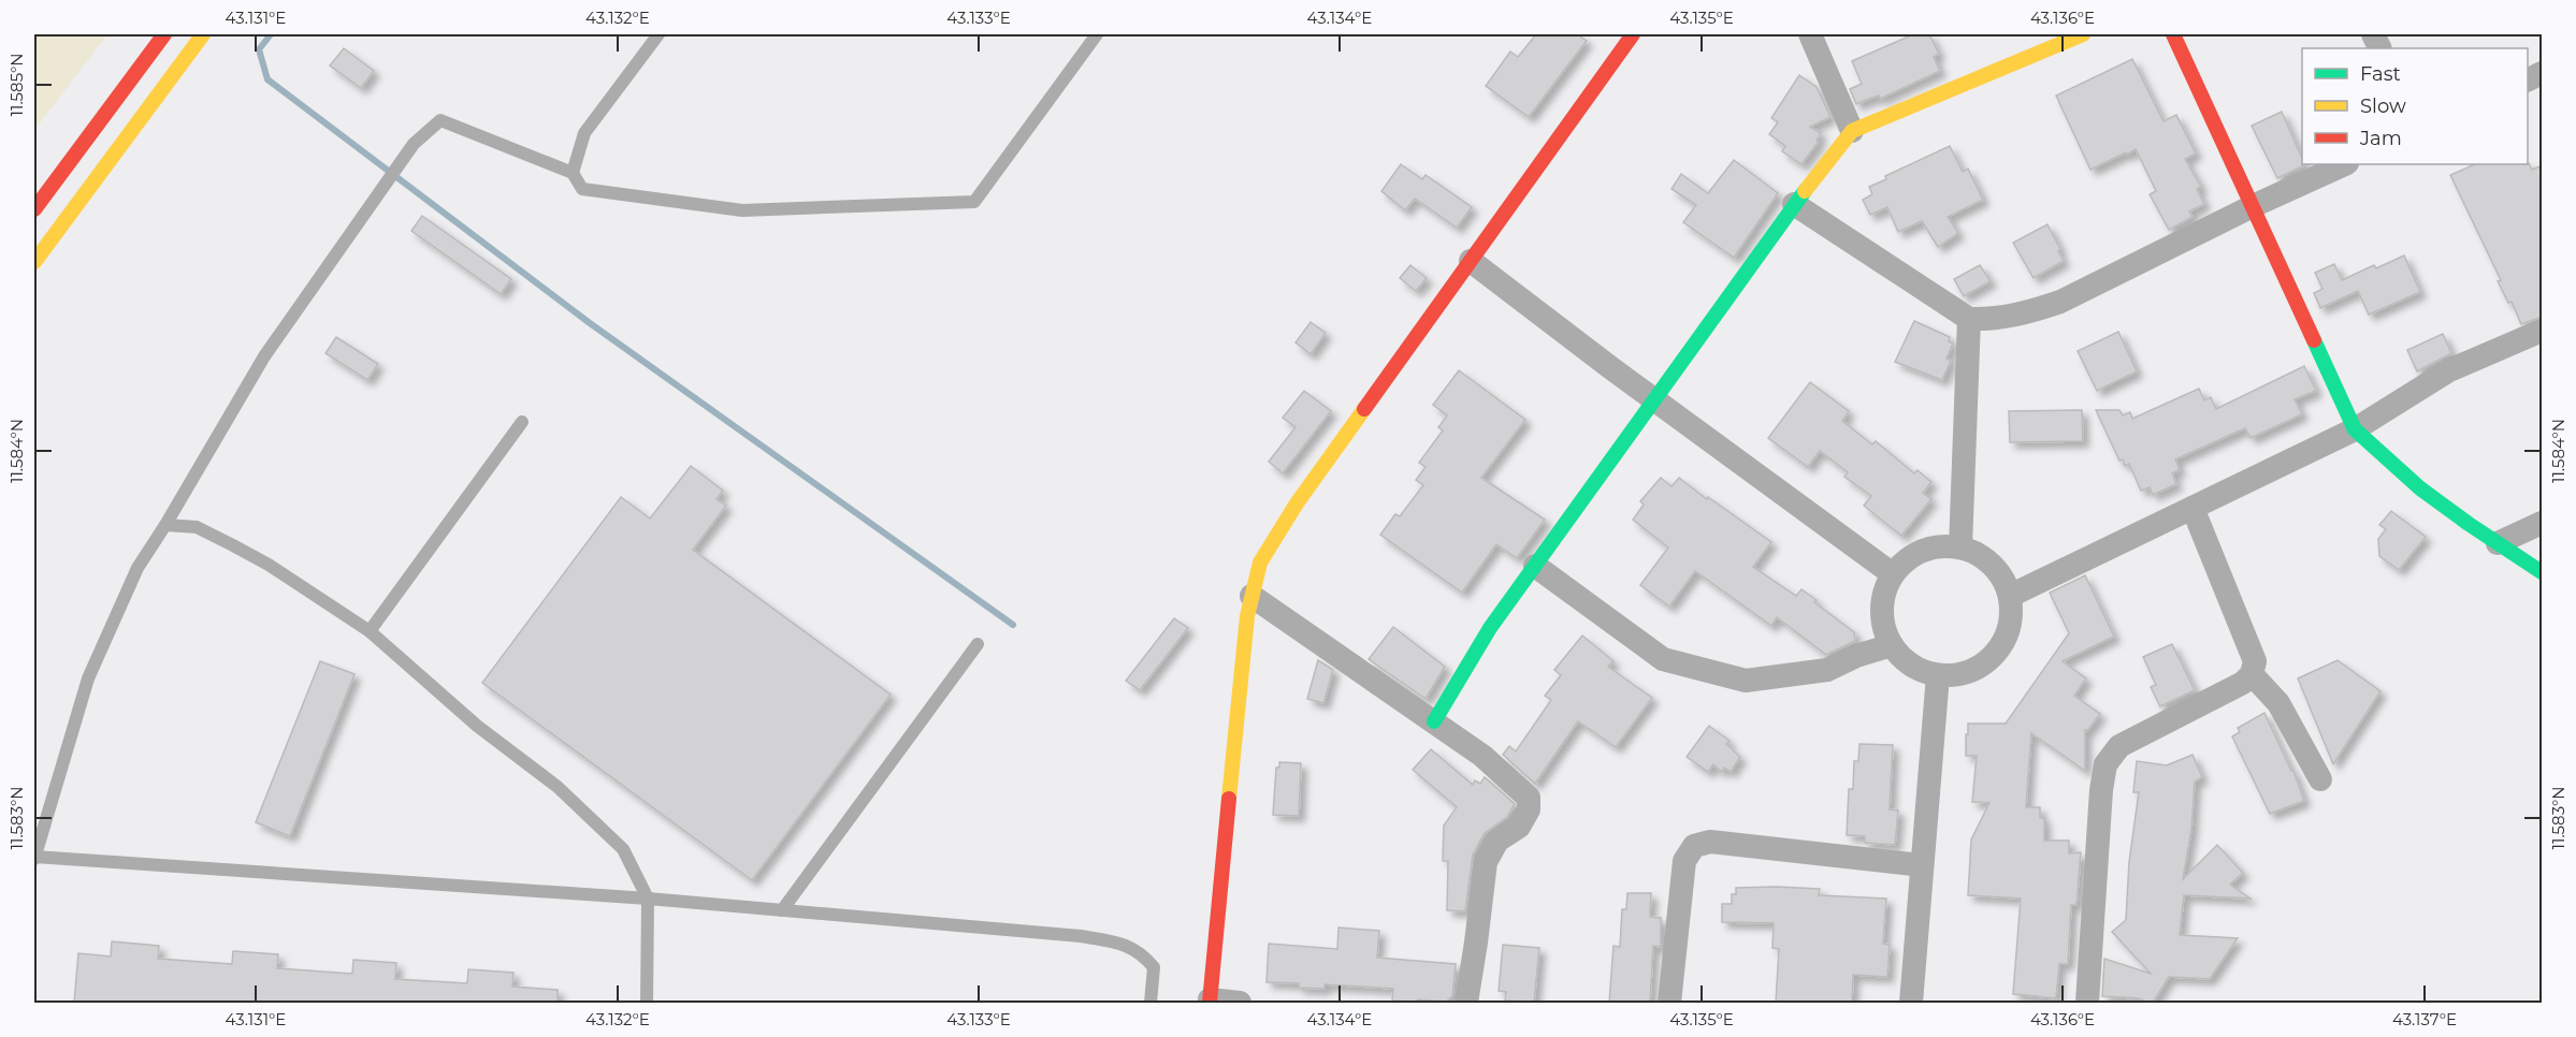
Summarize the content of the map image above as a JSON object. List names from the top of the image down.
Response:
{
  "legend": ["Fast", "Slow", "Jam"],
  "coordinates": [
    "43.131°E",
    "43.132°E",
    "43.133°E",
    "43.134°E",
    "43.135°E",
    "43.136°E",
    "11.585°N",
    "11.584°N",
    "11.583°N",
    "43.137°E"
  ]
}
